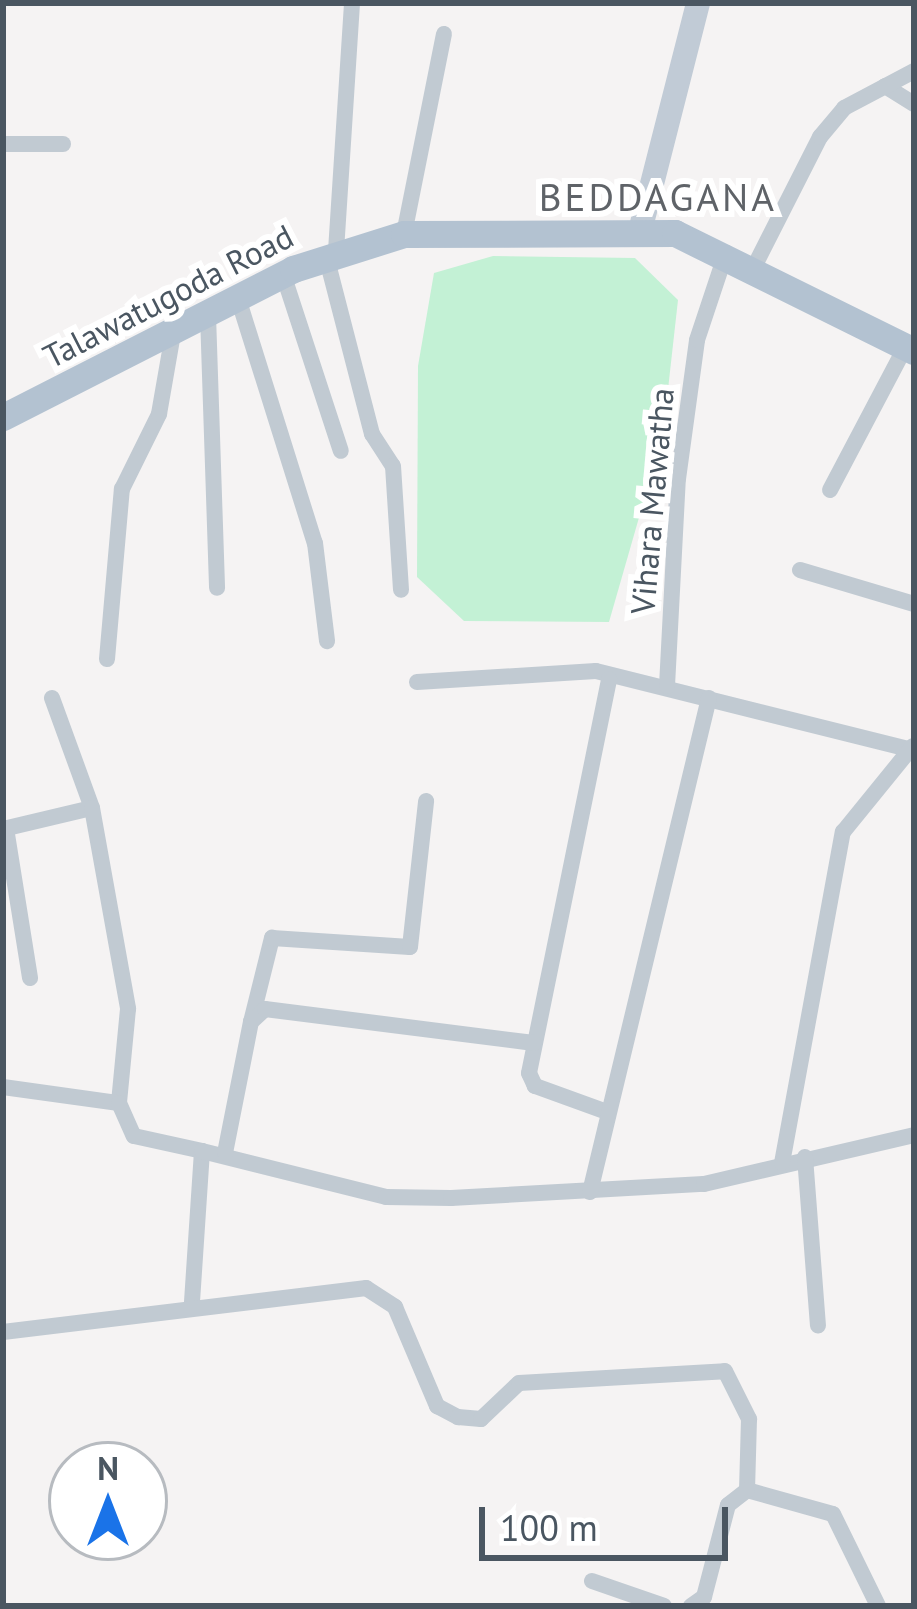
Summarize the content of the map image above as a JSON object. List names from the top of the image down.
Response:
{
  "streets": {
    "main road": ["Talawatugoda Road"],
    "street": ["Vihara Mawatha"]
  },
  "crossings": [
    ["Talawatugoda Road", "Vihara Mawatha"]
  ],
  "districts": ["BEDDAGANA"],
  "scale_bar": "100 m",
  "north": "top"
}
